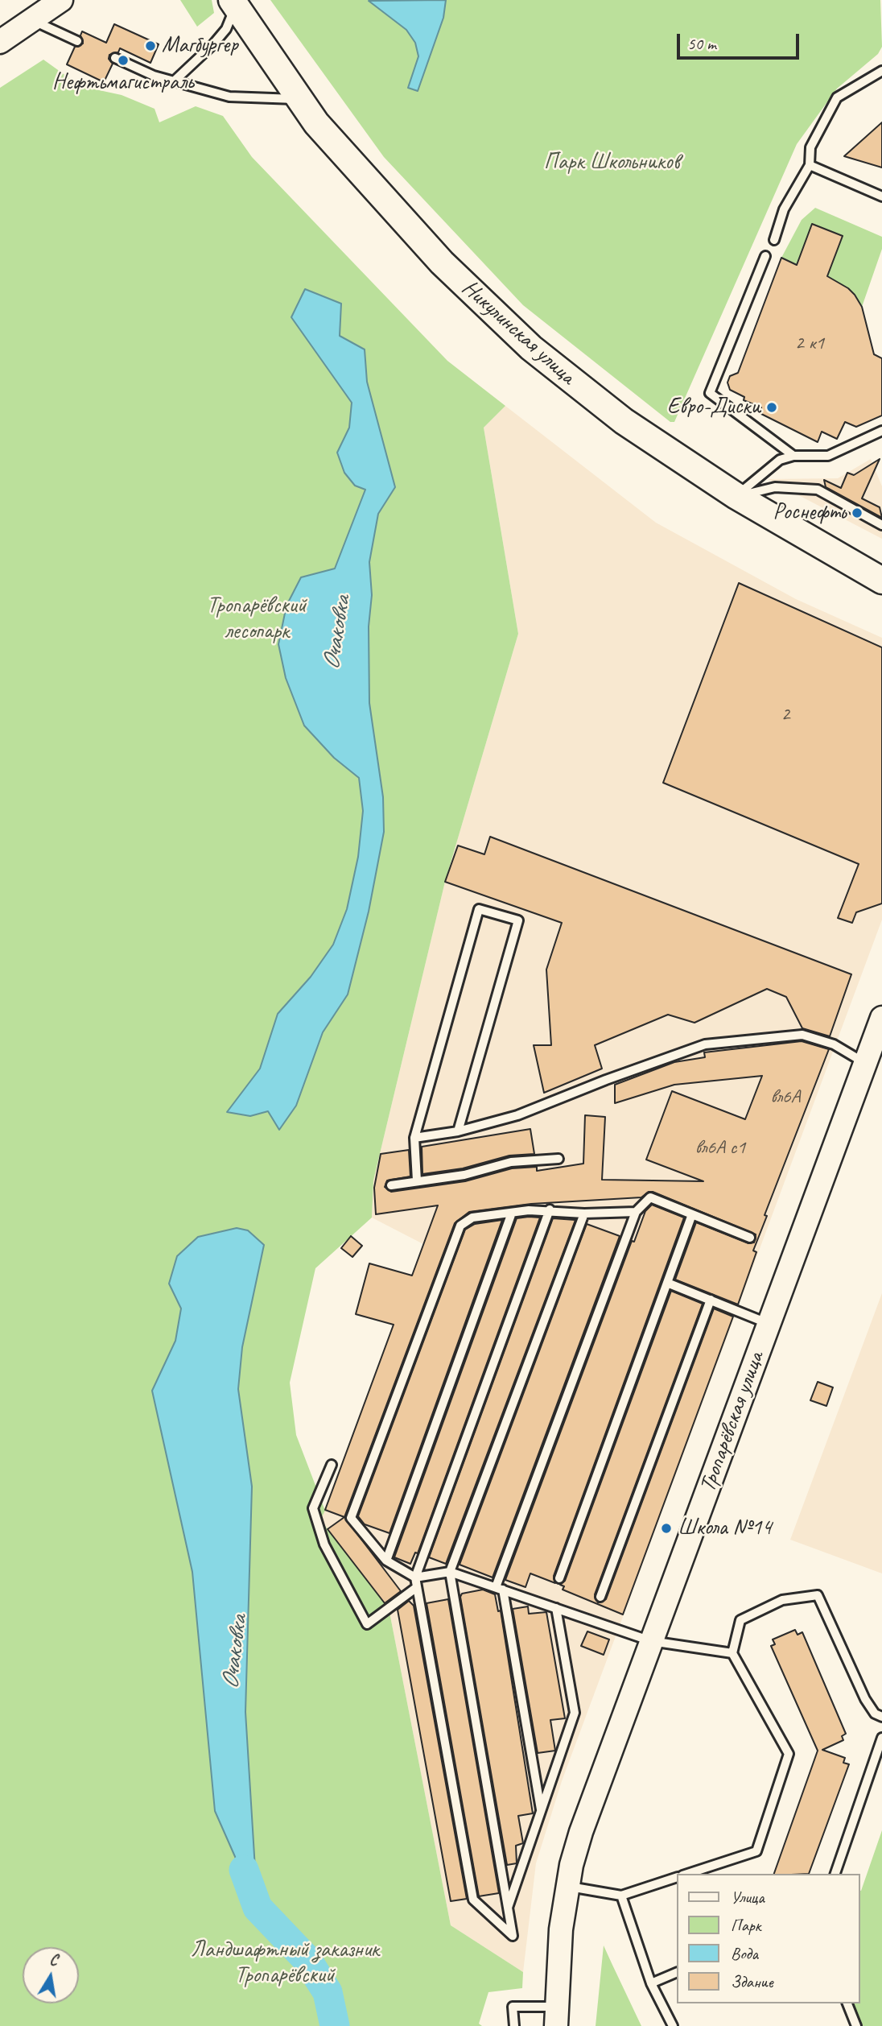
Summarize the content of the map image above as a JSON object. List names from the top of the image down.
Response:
{
  "streets": {
    "main road": ["Никулинская улица"],
    "street": ["Тропарёвская улица"]
  },
  "water": ["Очаковка"],
  "parks": ["Парк Школьников", "Тропарёвский лесопарк", "Ландшафтный заказник Тропарёвский"],
  "places": [
    "Магбургер",
    "Нефтьмагистраль",
    "Евро-Диски",
    "Роснефть",
    "Школа №14"
  ],
  "house_numbers": [
    "2 к1",
    "2",
    "вл6А",
    "вл6А с1"
  ],
  "legend": [
    "Улица",
    "Парк",
    "Вода",
    "Здание"
  ],
  "scale_bar": "50 m",
  "north": "top"
}
